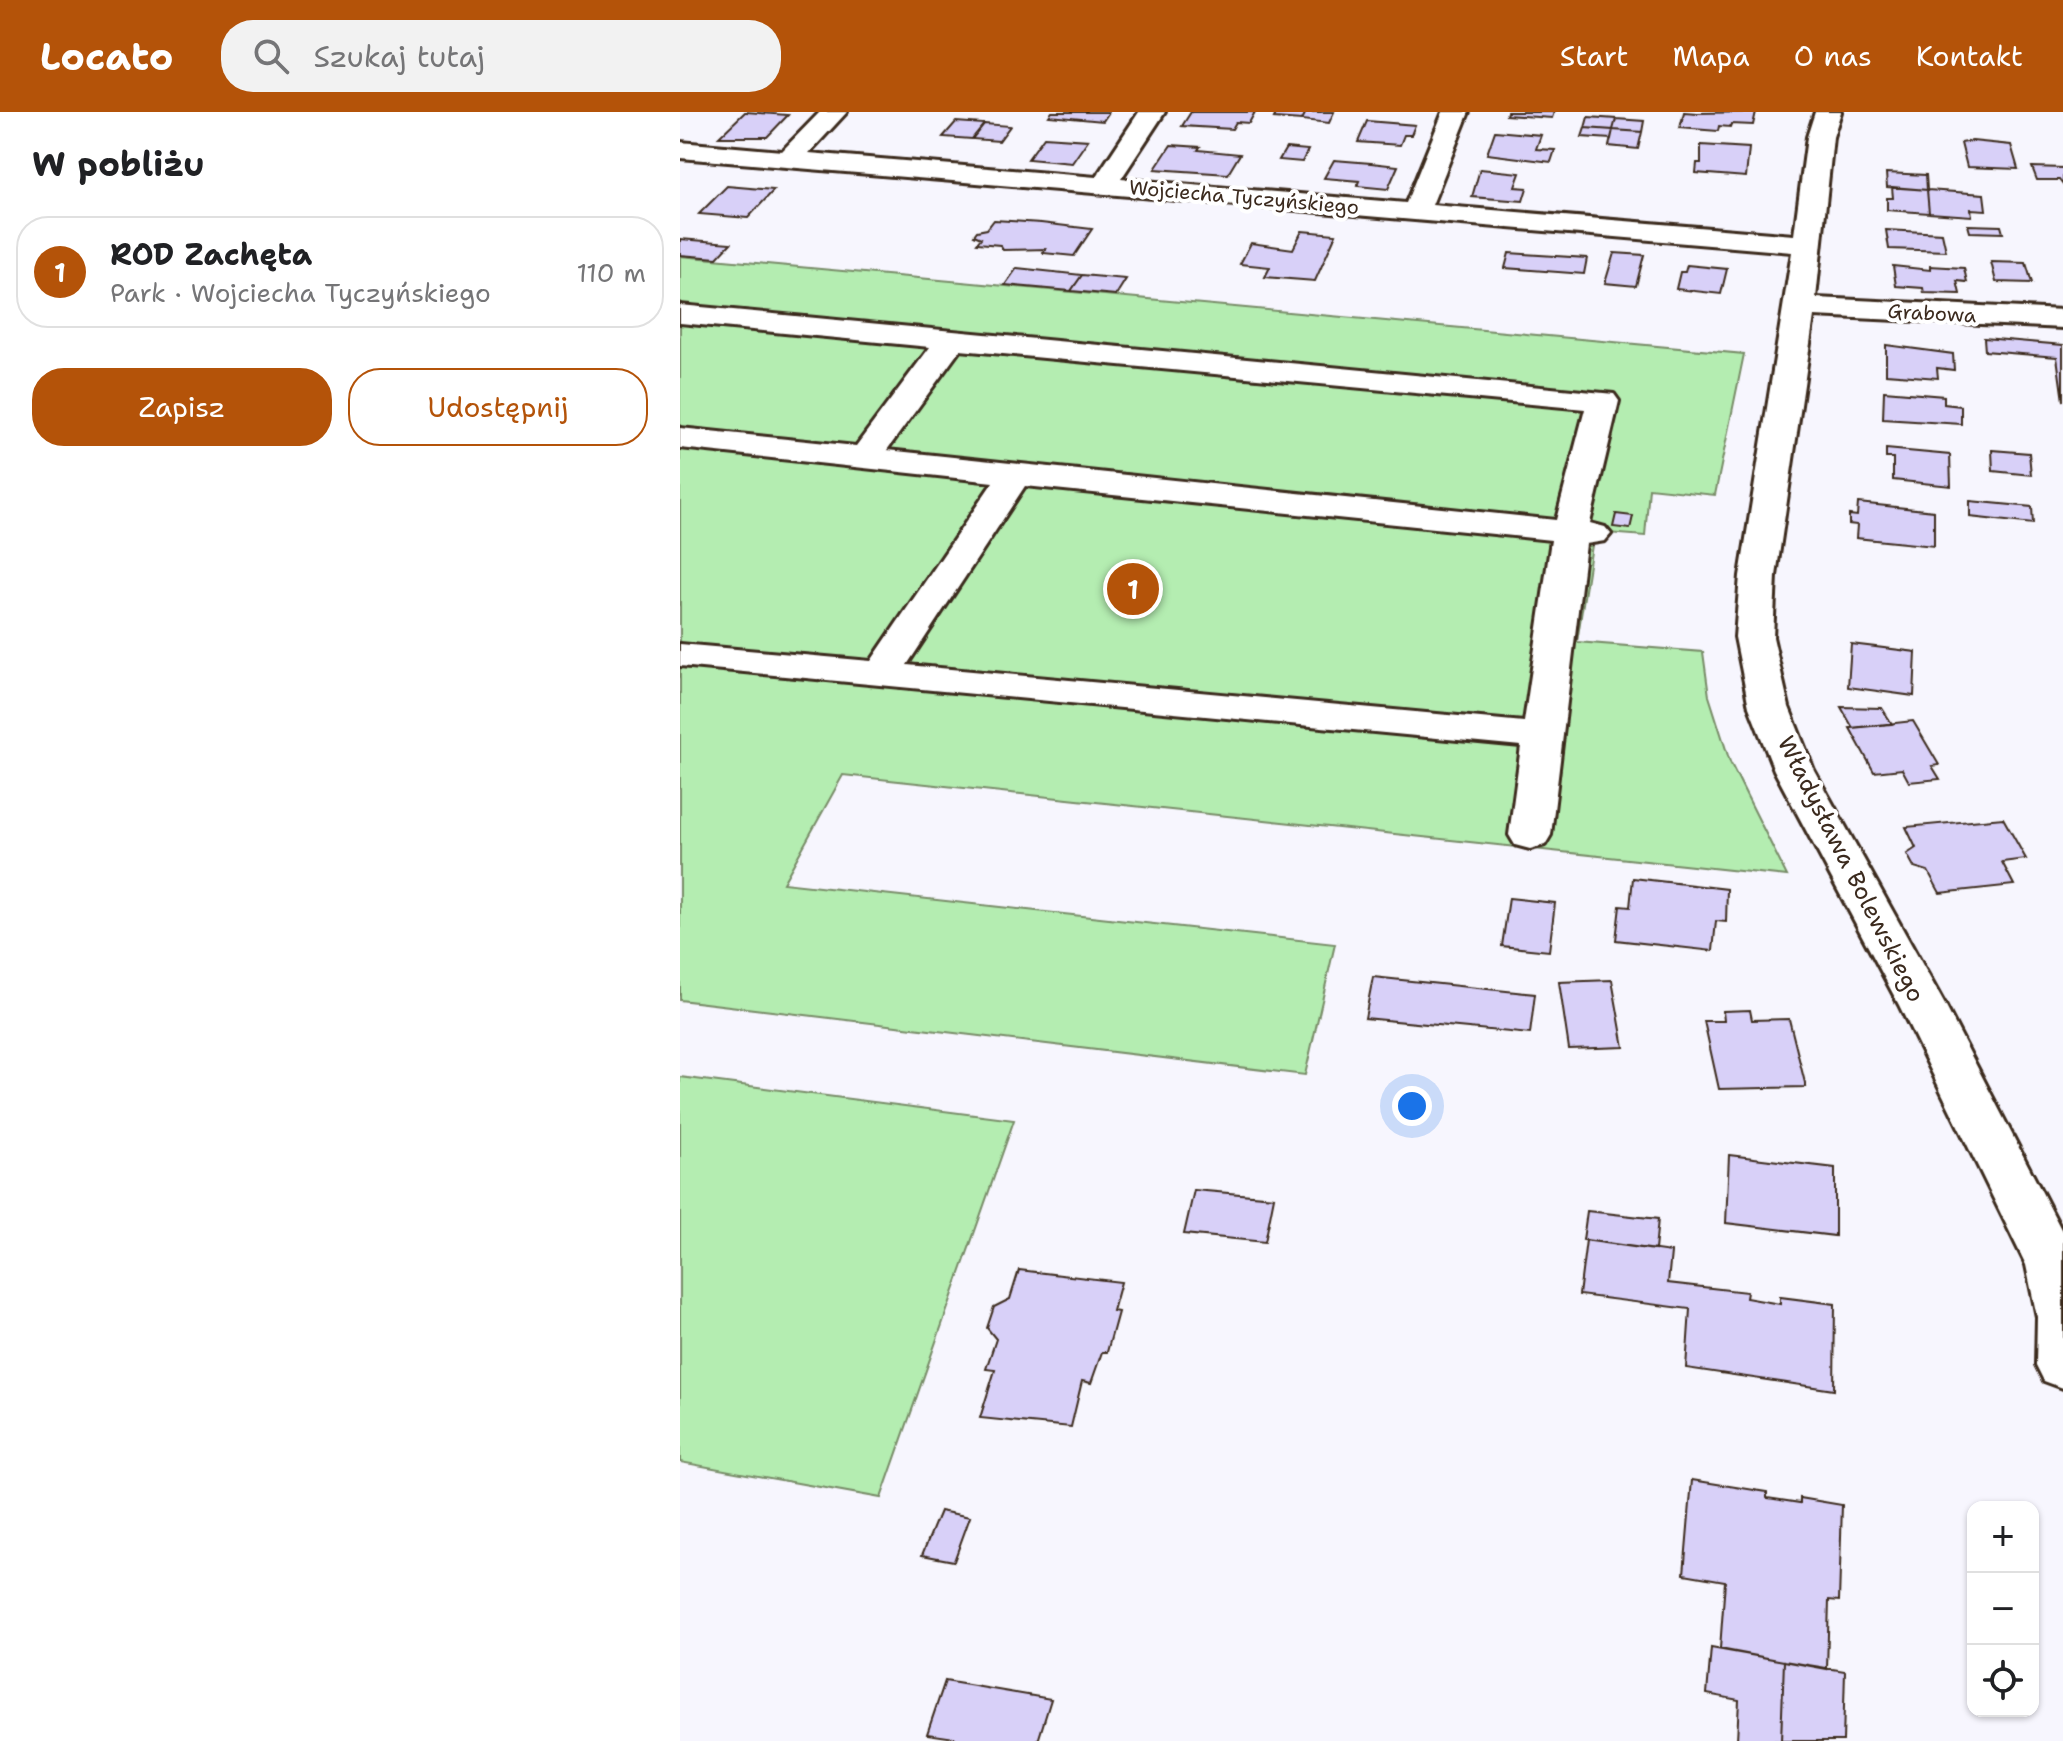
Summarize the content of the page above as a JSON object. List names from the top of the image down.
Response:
{
  "streets": {
    "street": ["Wojciecha Tyczyńskiego", "Grabowa", "Władysława Bolewskiego"]
  },
  "crossings": [
    ["Wojciecha Tyczyńskiego", "Władysława Bolewskiego"],
    ["Grabowa", "Władysława Bolewskiego"]
  ],
  "page": {
    "header": "Locato",
    "search": "Szukaj tutaj",
    "nav": [
      "Start",
      "Mapa",
      "O nas",
      "Kontakt"
    ],
    "heading": "W pobliżu",
    "list": [
      {
        "mark": "1",
        "name": "ROD Zachęta",
        "note": "Park · Wojciecha Tyczyńskiego",
        "value": "110 m"
      }
    ],
    "buttons": ["Zapisz", "Udostępnij"],
    "pins": "1",
    "map_buttons": ["+", "−"]
  }
}
